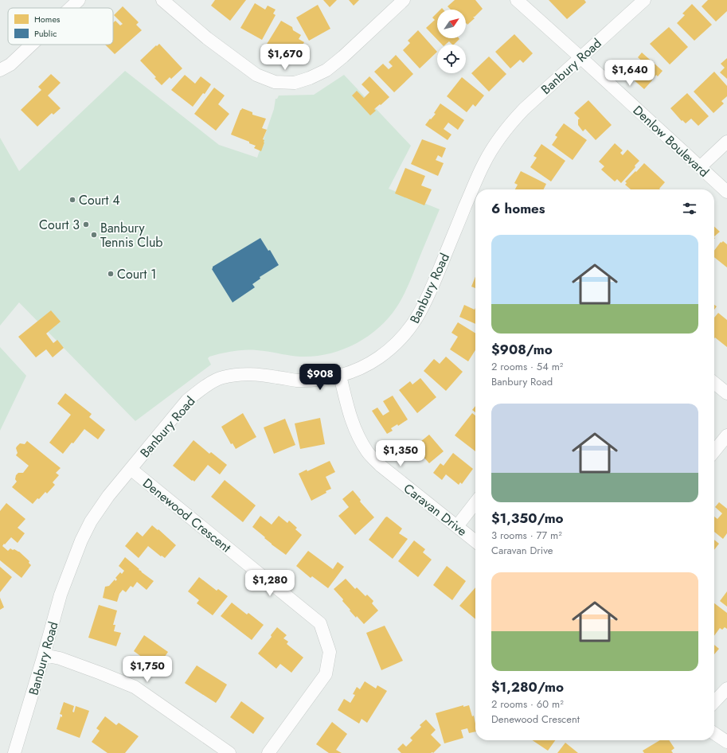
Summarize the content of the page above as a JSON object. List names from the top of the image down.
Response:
{
  "streets": {
    "street": [
      "Banbury Road",
      "Denlow Boulevard",
      "Caravan Drive",
      "Denewood Crescent"
    ]
  },
  "crossings": [
    ["Banbury Road", "Denlow Boulevard"],
    ["Banbury Road", "Caravan Drive"],
    ["Banbury Road", "Denewood Crescent"]
  ],
  "places": [
    "Court 4",
    "Court 3",
    "Banbury Tennis Club",
    "Court 1"
  ],
  "legend": ["Homes", "Public"],
  "north": "top right",
  "page": {
    "price": [
      "$1,670",
      "$1,640",
      "$908",
      "$1,350",
      "$1,280",
      "$1,750"
    ],
    "heading": "6 homes",
    "list": [
      {
        "name": "$908/mo",
        "note": "2 rooms · 54 m² · Banbury Road"
      },
      {
        "name": "$1,350/mo",
        "note": "3 rooms · 77 m² · Caravan Drive"
      },
      {
        "name": "$1,280/mo",
        "note": "2 rooms · 60 m² · Denewood Crescent"
      }
    ]
  }
}
